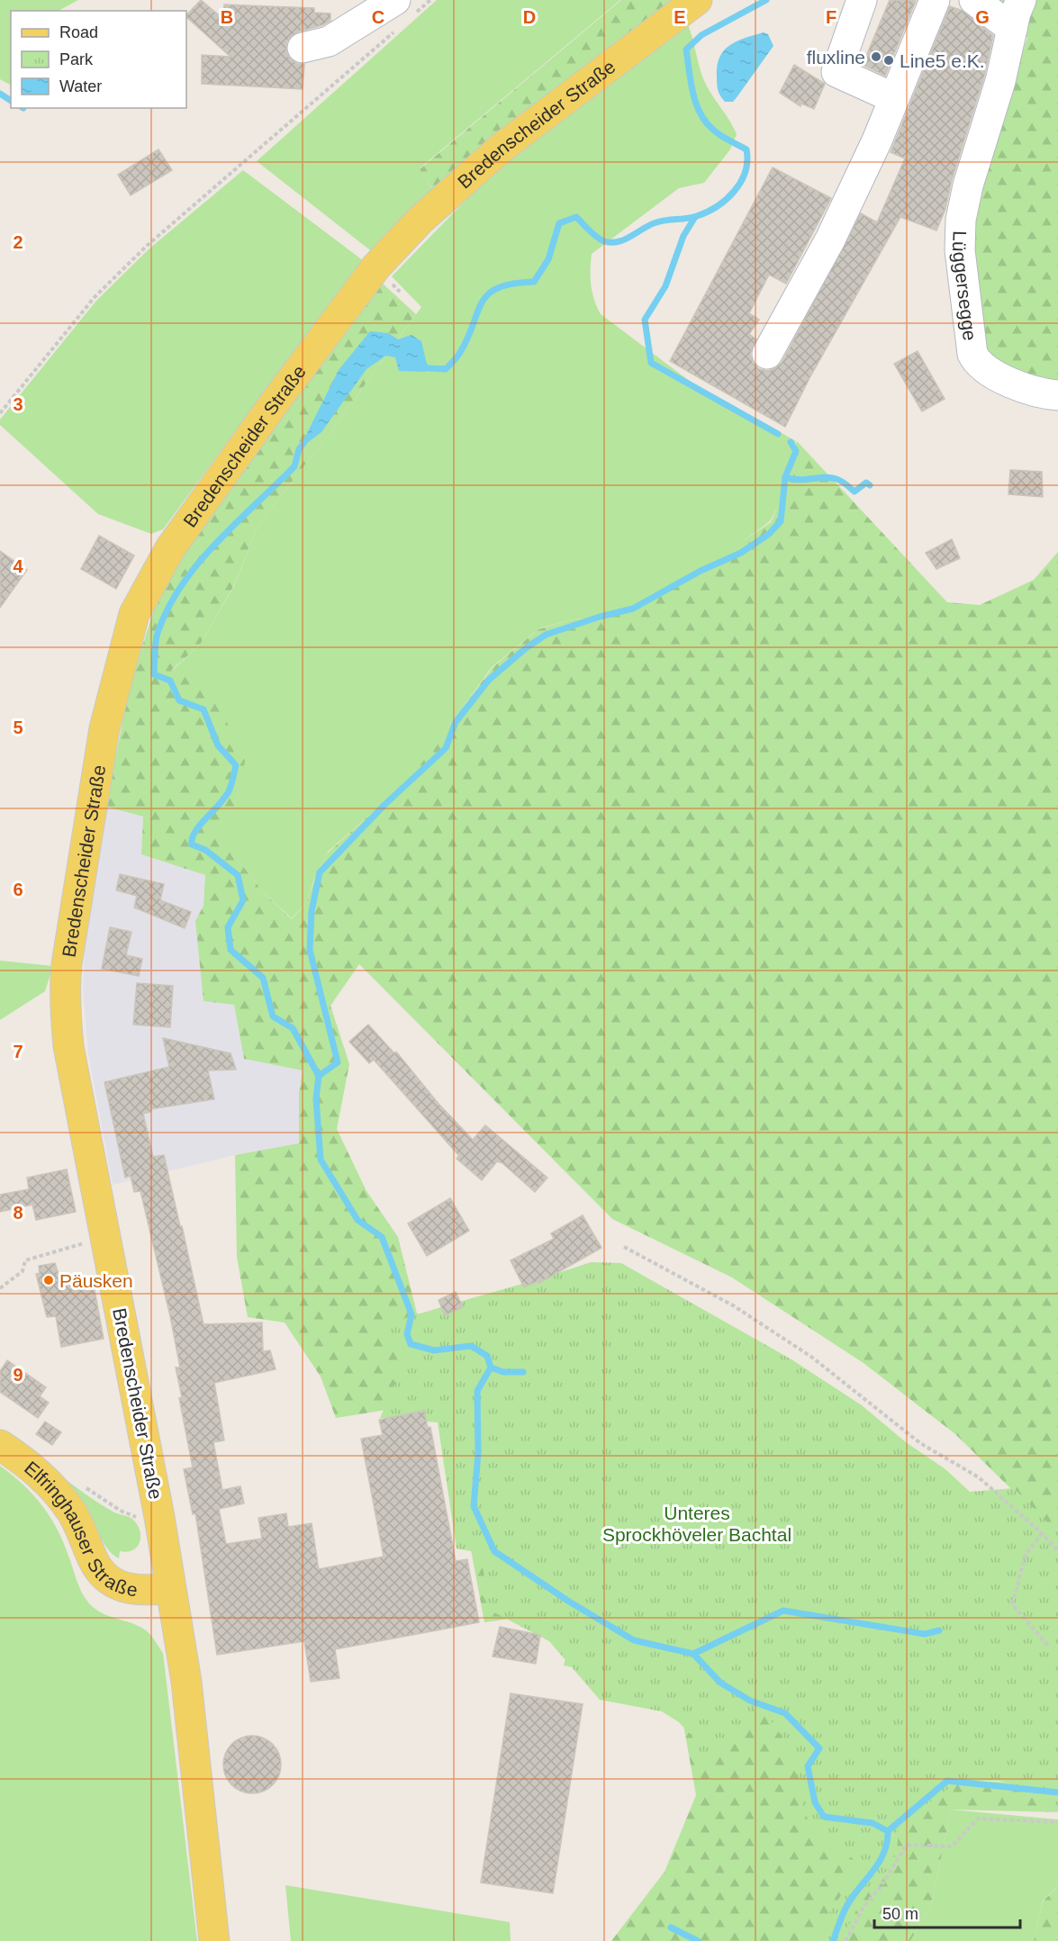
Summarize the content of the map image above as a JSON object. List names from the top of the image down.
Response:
{
  "streets": {
    "main road": ["Bredenscheider Straße", "Elfringhauser Straße"],
    "street": ["Lüggersegge"]
  },
  "crossings": [
    ["Bredenscheider Straße", "Elfringhauser Straße"]
  ],
  "parks": ["Unteres Sprockhöveler Bachtal"],
  "places": ["fluxline", "Line5 e.K.", "Päusken"],
  "legend": ["Road", "Park", "Water"],
  "scale_bar": "50 m",
  "grid": {
    "columns": [
      "B",
      "C",
      "D",
      "E",
      "F",
      "G"
    ],
    "rows": [
      "2",
      "3",
      "4",
      "5",
      "6",
      "7",
      "8",
      "9"
    ]
  }
}
